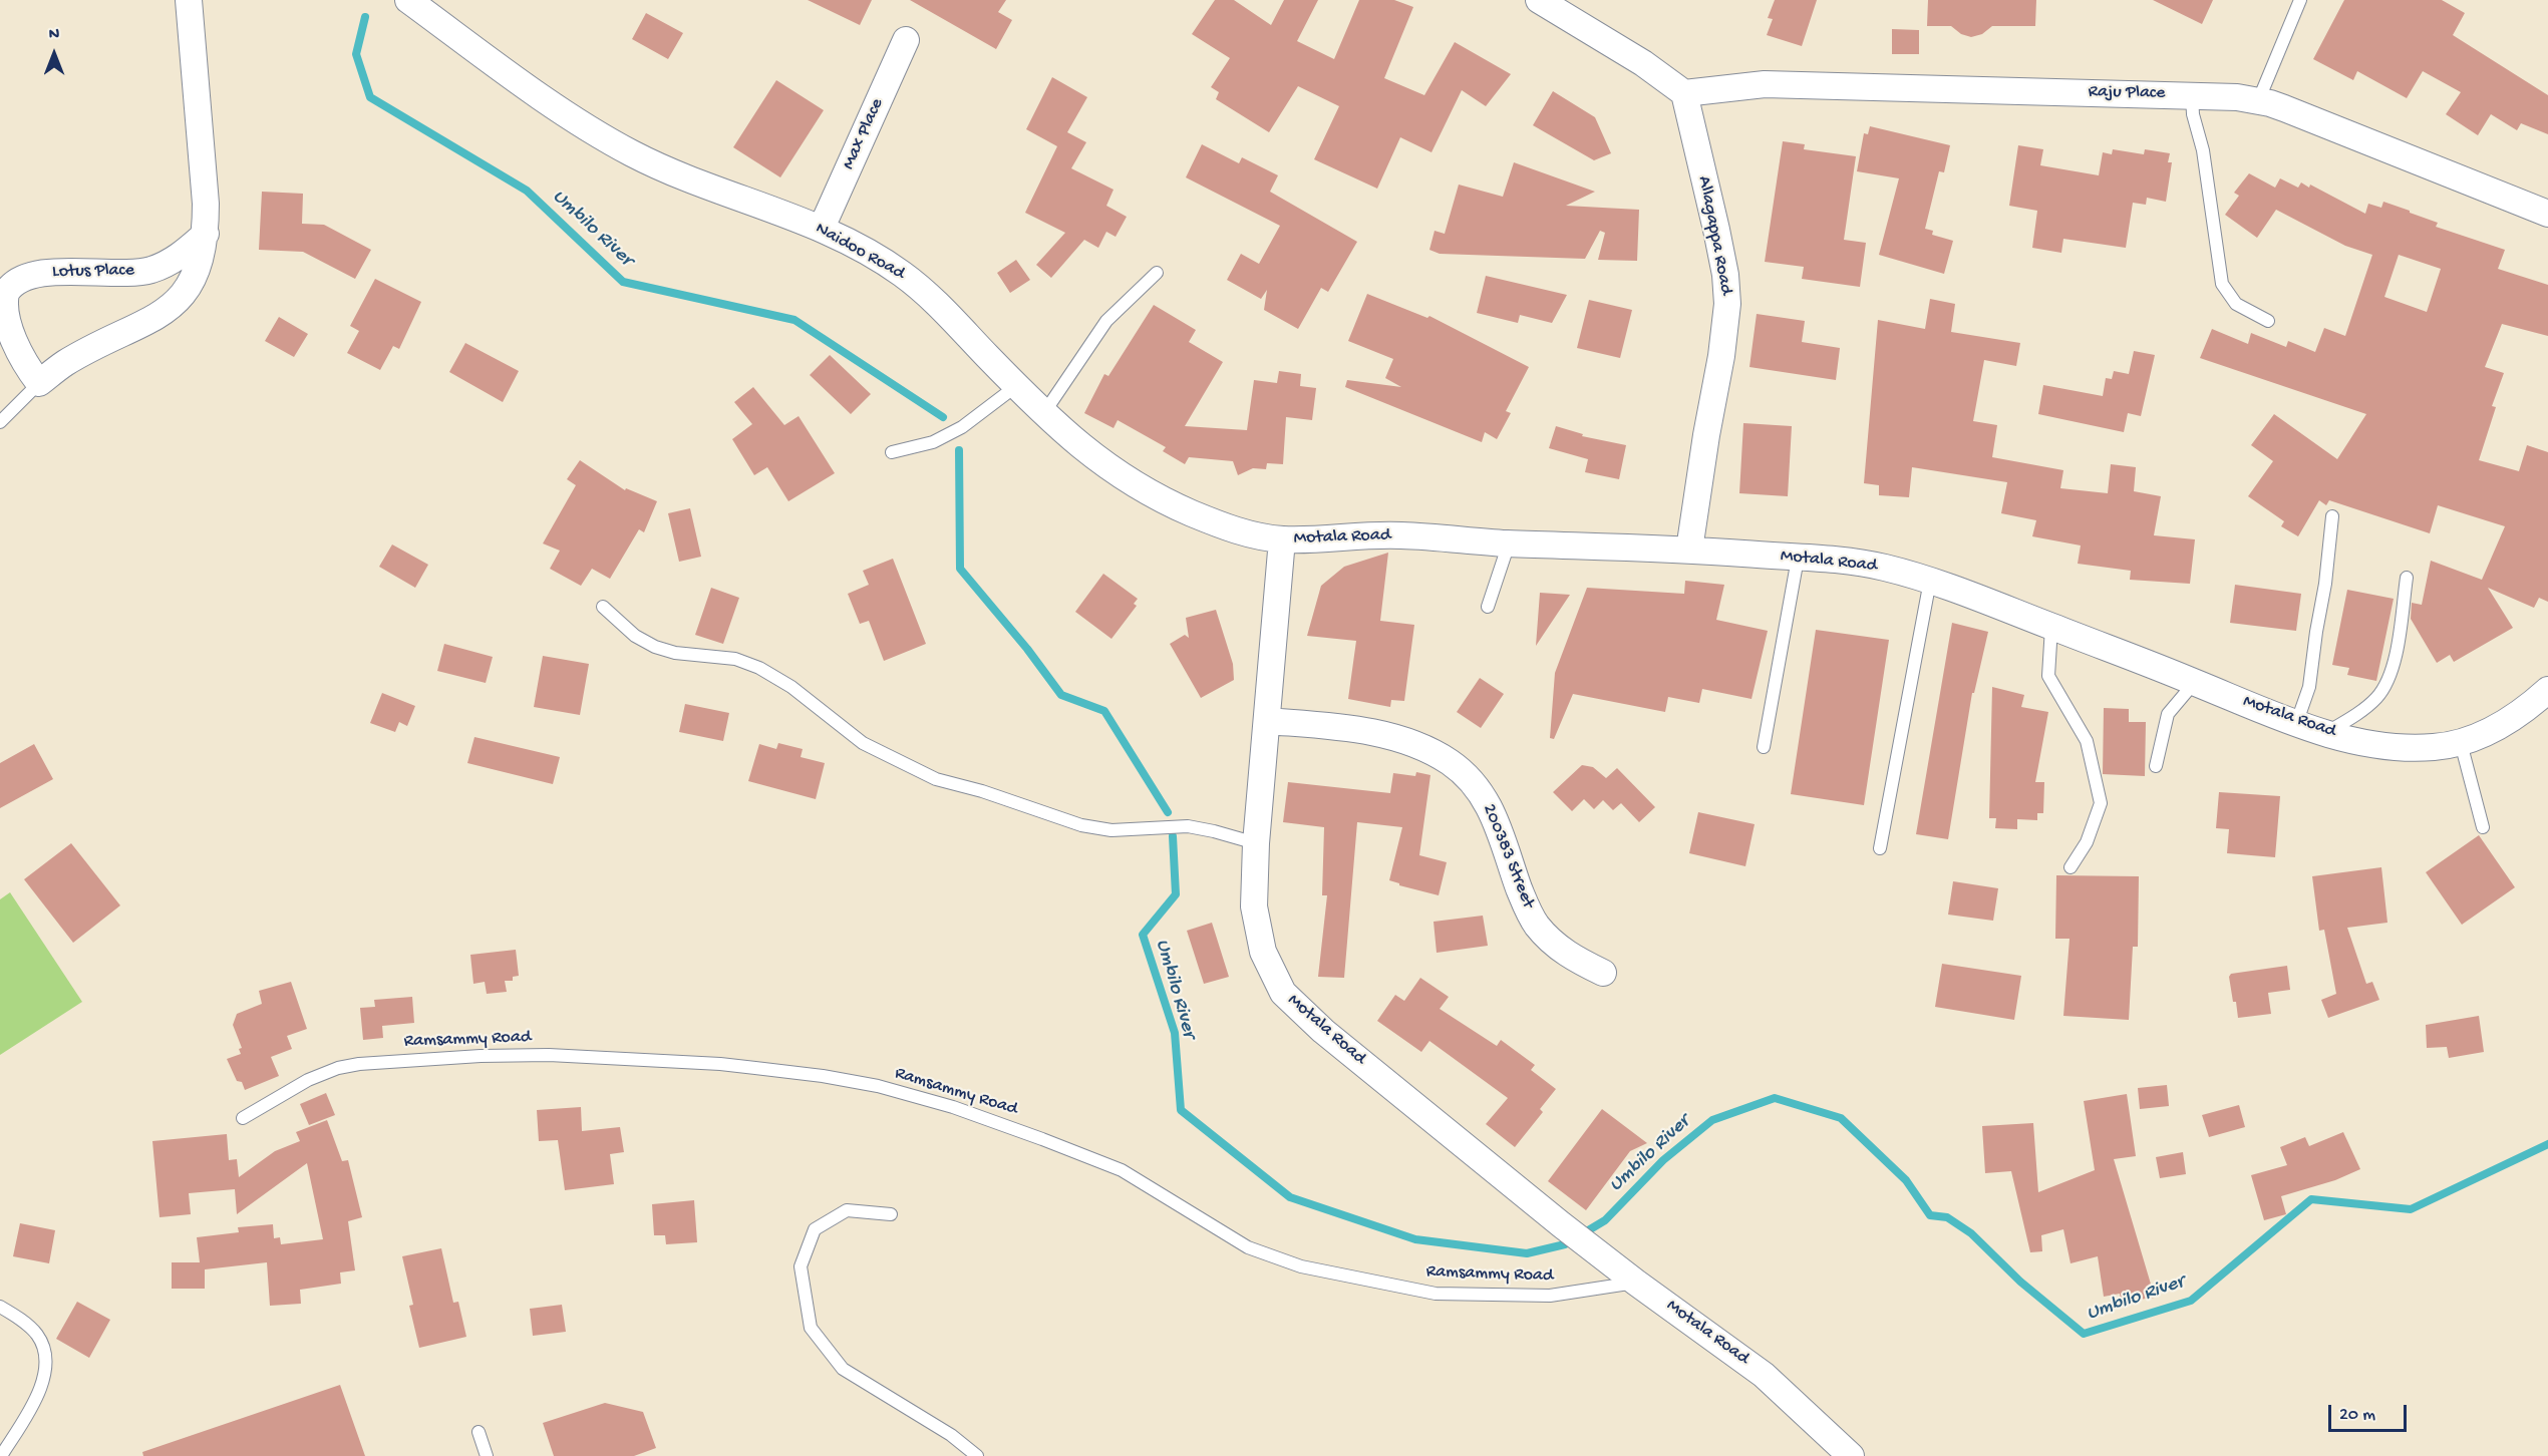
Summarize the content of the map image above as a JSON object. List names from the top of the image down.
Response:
{
  "streets": {
    "street": [
      "Raju Place",
      "Max Place",
      "Allagappa Road",
      "Naidoo Road",
      "Lotus Place",
      "Motala Road",
      "200383 Street"
    ],
    "lane": ["Ramsammy Road"]
  },
  "crossings": [
    ["Raju Place", "Allagappa Road"],
    ["Max Place", "Naidoo Road"],
    ["Allagappa Road", "Motala Road"],
    ["Naidoo Road", "Motala Road"],
    ["Motala Road", "200383 Street"],
    ["Motala Road", "Ramsammy Road"]
  ],
  "water": ["Umbilo River"],
  "scale_bar": "20 m",
  "north": "top"
}
